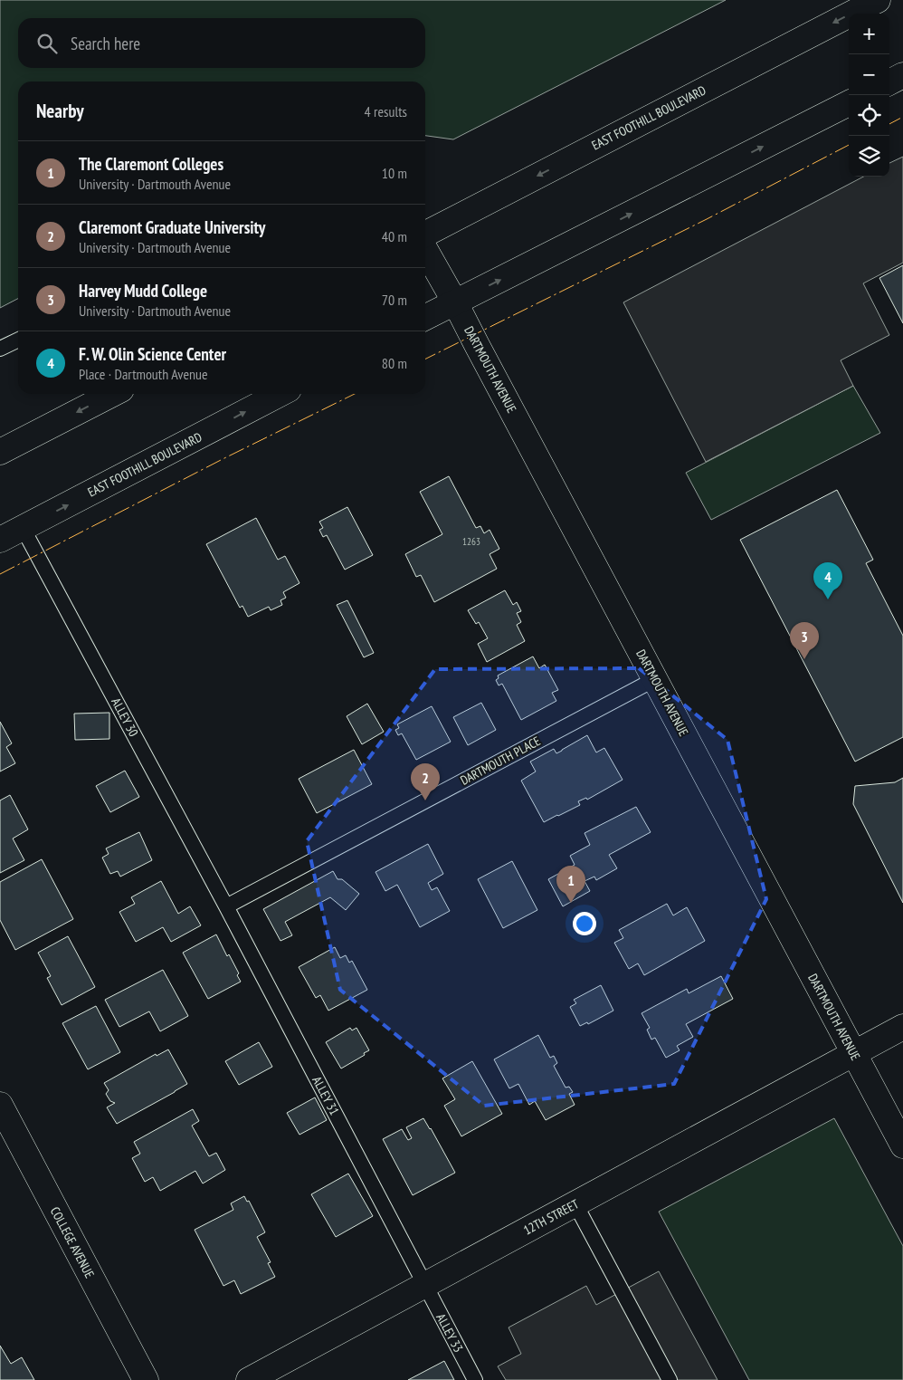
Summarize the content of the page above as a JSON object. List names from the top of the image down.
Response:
{
  "streets": {
    "street": [
      "EAST FOOTHILL BOULEVARD",
      "DARTMOUTH AVENUE",
      "12TH STREET",
      "COLLEGE AVENUE"
    ],
    "lane": [
      "ALLEY 30",
      "DARTMOUTH PLACE",
      "ALLEY 31",
      "ALLEY 33"
    ]
  },
  "crossings": [
    ["EAST FOOTHILL BOULEVARD", "ALLEY 30"],
    ["DARTMOUTH AVENUE", "DARTMOUTH PLACE"],
    ["DARTMOUTH AVENUE", "12TH STREET"],
    ["ALLEY 30", "DARTMOUTH PLACE"],
    ["ALLEY 30", "ALLEY 31"],
    ["DARTMOUTH PLACE", "ALLEY 31"],
    ["ALLEY 31", "12TH STREET"],
    ["ALLEY 31", "ALLEY 33"],
    ["12TH STREET", "ALLEY 33"]
  ],
  "house_numbers": ["1263"],
  "page": {
    "map_buttons": ["+", "−"],
    "search": "Search here",
    "heading": ["Nearby", "4 results"],
    "list": [
      {
        "mark": "1",
        "name": "The Claremont Colleges",
        "note": "University · Dartmouth Avenue",
        "value": "10 m"
      },
      {
        "mark": "2",
        "name": "Claremont Graduate University",
        "note": "University · Dartmouth Avenue",
        "value": "40 m"
      },
      {
        "mark": "3",
        "name": "Harvey Mudd College",
        "note": "University · Dartmouth Avenue",
        "value": "70 m"
      },
      {
        "mark": "4",
        "name": "F. W. Olin Science Center",
        "note": "Place · Dartmouth Avenue",
        "value": "80 m"
      }
    ],
    "pins": [
      "4",
      "3",
      "2",
      "1"
    ]
  }
}
